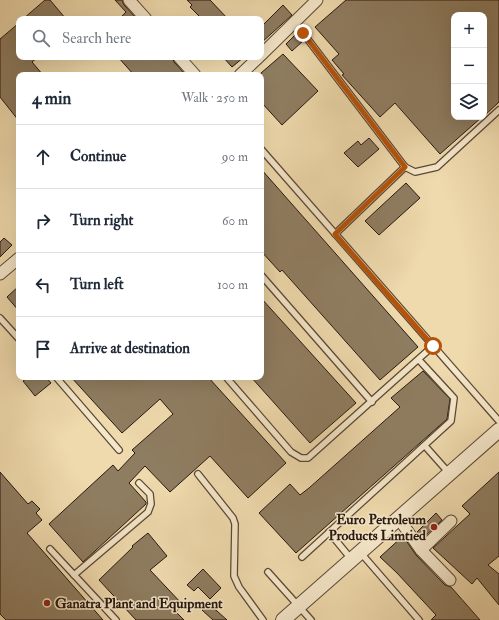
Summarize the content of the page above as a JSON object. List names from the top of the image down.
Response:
{
  "places": ["Euro Petroleum Products Limtied", "Ganatra Plant and Equipment"],
  "page": {
    "map_buttons": ["+", "−"],
    "search": "Search here",
    "heading": ["4 min", "Walk · 250 m"],
    "list": [
      ["Continue", "90 m"],
      ["Turn right", "60 m"],
      ["Turn left", "100 m"],
      "Arrive at destination"
    ]
  }
}
